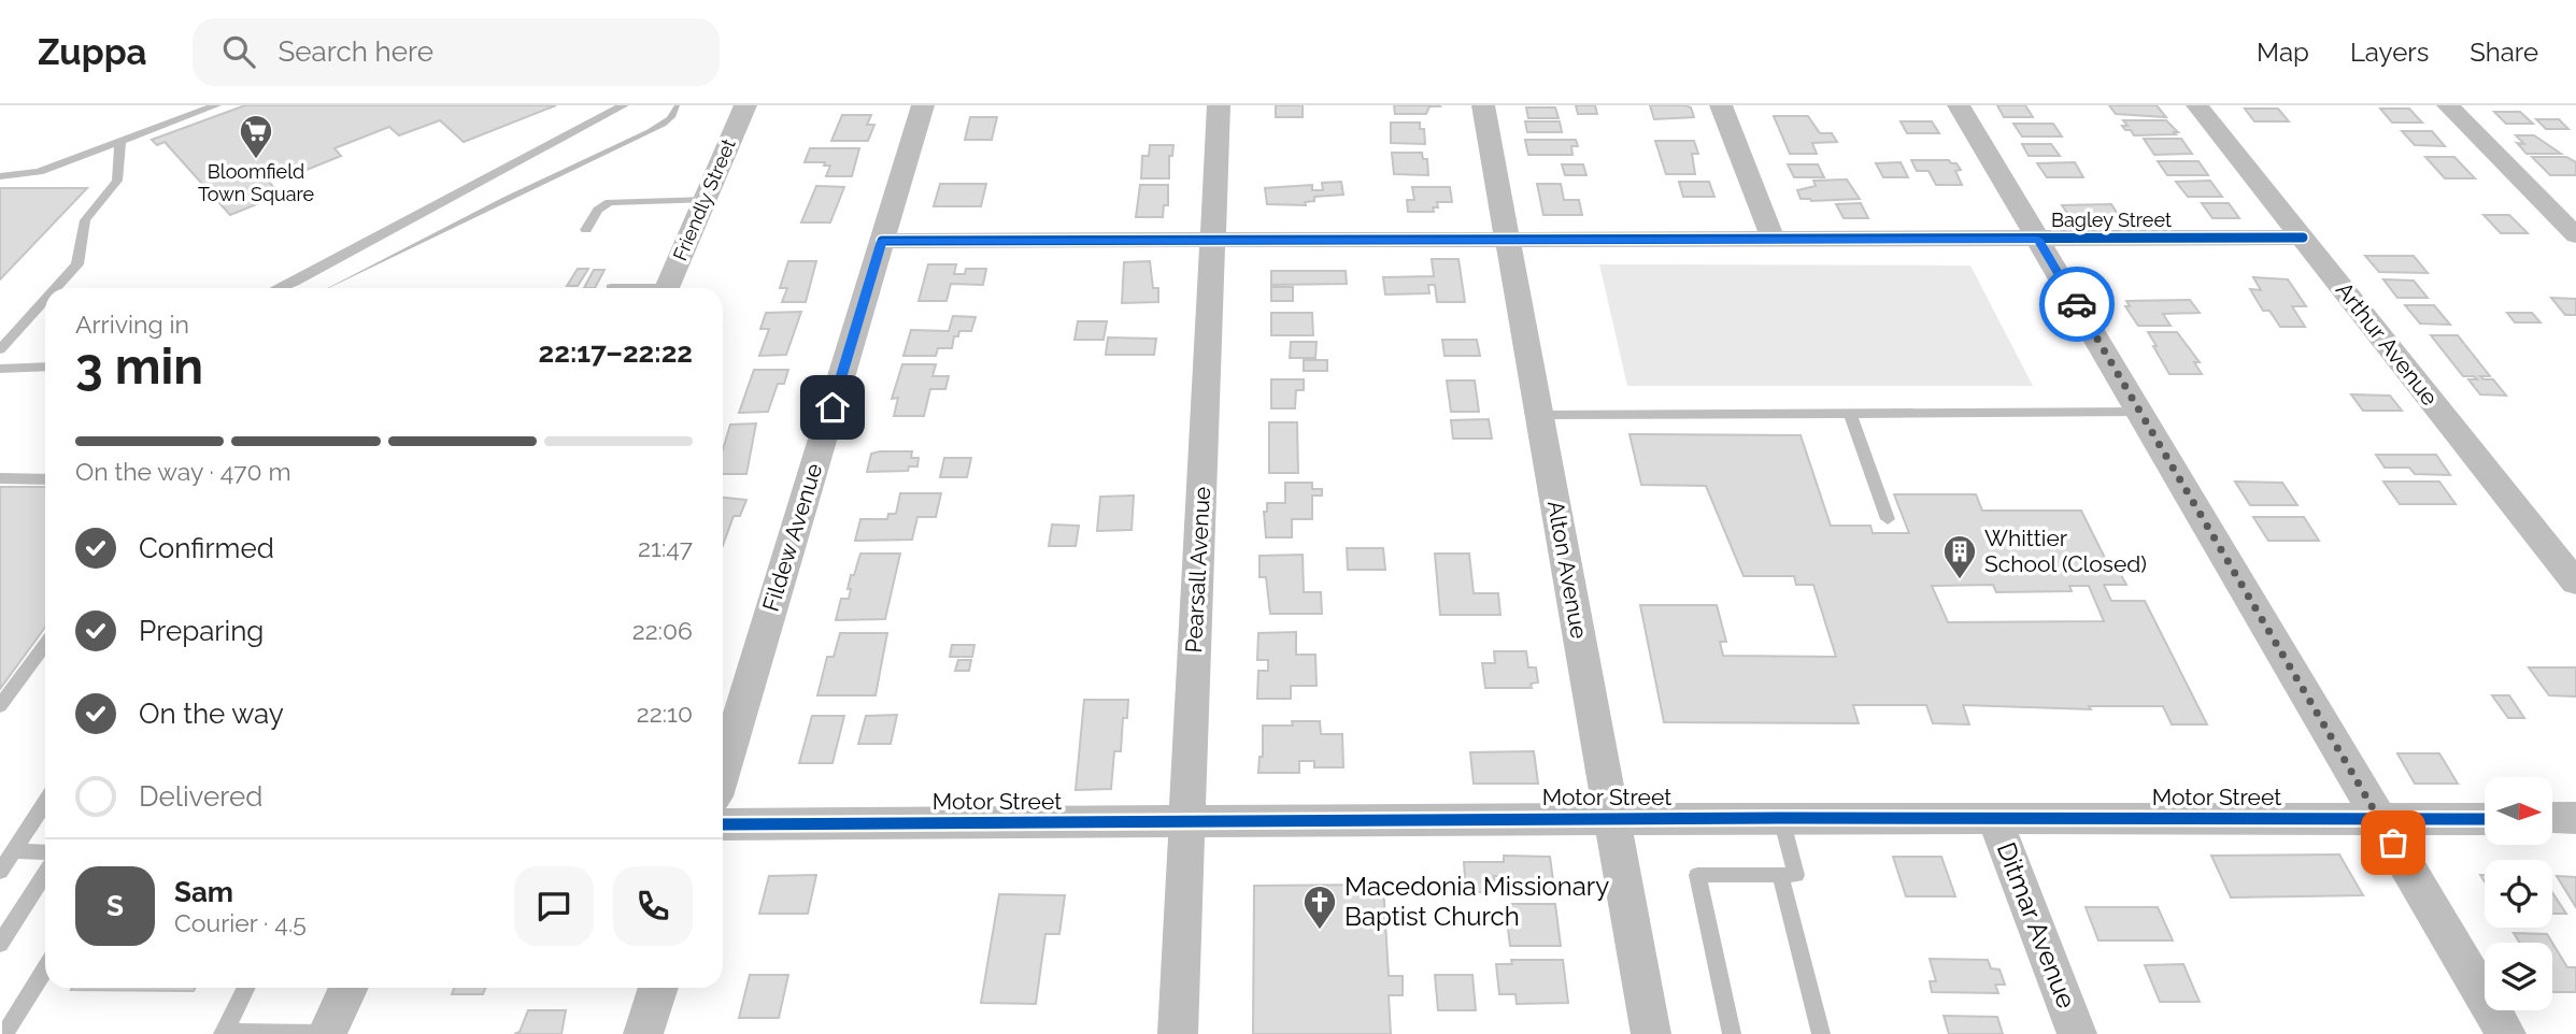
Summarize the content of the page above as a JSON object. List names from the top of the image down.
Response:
{
  "streets": {
    "street": [
      "Friendly Street",
      "Bagley Street",
      "Arthur Avenue",
      "Fildew Avenue",
      "Pearsall Avenue",
      "Alton Avenue",
      "Motor Street",
      "Ditmar Avenue"
    ]
  },
  "crossings": [
    ["Bagley Street", "Arthur Avenue"],
    ["Bagley Street", "Fildew Avenue"],
    ["Bagley Street", "Pearsall Avenue"],
    ["Bagley Street", "Alton Avenue"],
    ["Pearsall Avenue", "Motor Street"],
    ["Alton Avenue", "Motor Street"],
    ["Motor Street", "Ditmar Avenue"]
  ],
  "places": {
    "supermarket": ["Bloomfield Town Square"],
    "building": ["Whittier School (Closed)"],
    "church": ["Macedonia Missionary Baptist Church"]
  },
  "north": "right",
  "page": {
    "header": "Zuppa",
    "search": "Search here",
    "nav": ["Map", "Layers", "Share"],
    "heading": ["3 min", "Arriving in", "22:17–22:22"],
    "panel": ["Sam", "Courier · 4.5"],
    "bar": "On the way · 470 m",
    "list": [
      ["Confirmed", "21:47"],
      ["Preparing", "22:06"],
      ["On the way", "22:10"],
      "Delivered"
    ],
    "round": "S"
  }
}
